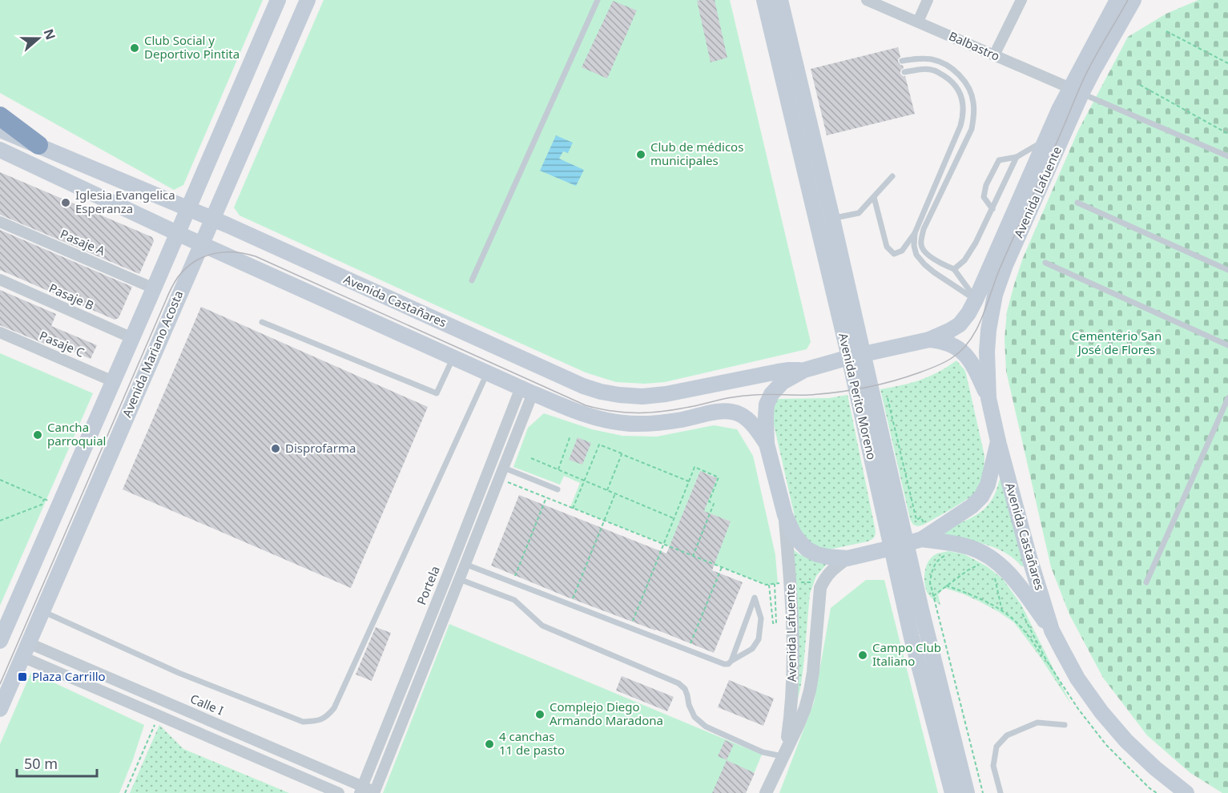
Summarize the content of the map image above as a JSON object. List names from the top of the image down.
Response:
{
  "streets": {
    "main road": [
      "Avenida Lafuente",
      "Avenida Castañares",
      "Avenida Mariano Acosta",
      "Avenida Perito Moreno"
    ],
    "street": [
      "Balbastro",
      "Pasaje A",
      "Pasaje B",
      "Pasaje C",
      "Portela",
      "Calle I"
    ]
  },
  "crossings": [
    ["Balbastro", "Avenida Lafuente"],
    ["Avenida Lafuente", "Avenida Castañares"],
    ["Avenida Lafuente", "Avenida Perito Moreno"],
    ["Pasaje A", "Avenida Mariano Acosta"],
    ["Pasaje B", "Avenida Mariano Acosta"],
    ["Avenida Castañares", "Avenida Mariano Acosta"],
    ["Avenida Castañares", "Avenida Perito Moreno"],
    ["Pasaje C", "Avenida Mariano Acosta"],
    ["Avenida Mariano Acosta", "Calle I"],
    ["Portela", "Calle I"]
  ],
  "parks": ["Cementerio San José de Flores"],
  "places": {
    "other": [
      "Club Social y Deportivo Pintita",
      "Club de médicos municipales",
      "Iglesia Evangelica Esperanza",
      "Cancha parroquial",
      "Disprofarma",
      "Campo Club Italiano",
      "Complejo Diego Armando Maradona",
      "4 canchas 11 de pasto"
    ],
    "transit": ["Plaza Carrillo"]
  },
  "scale_bar": "50 m",
  "north": "right"
}
